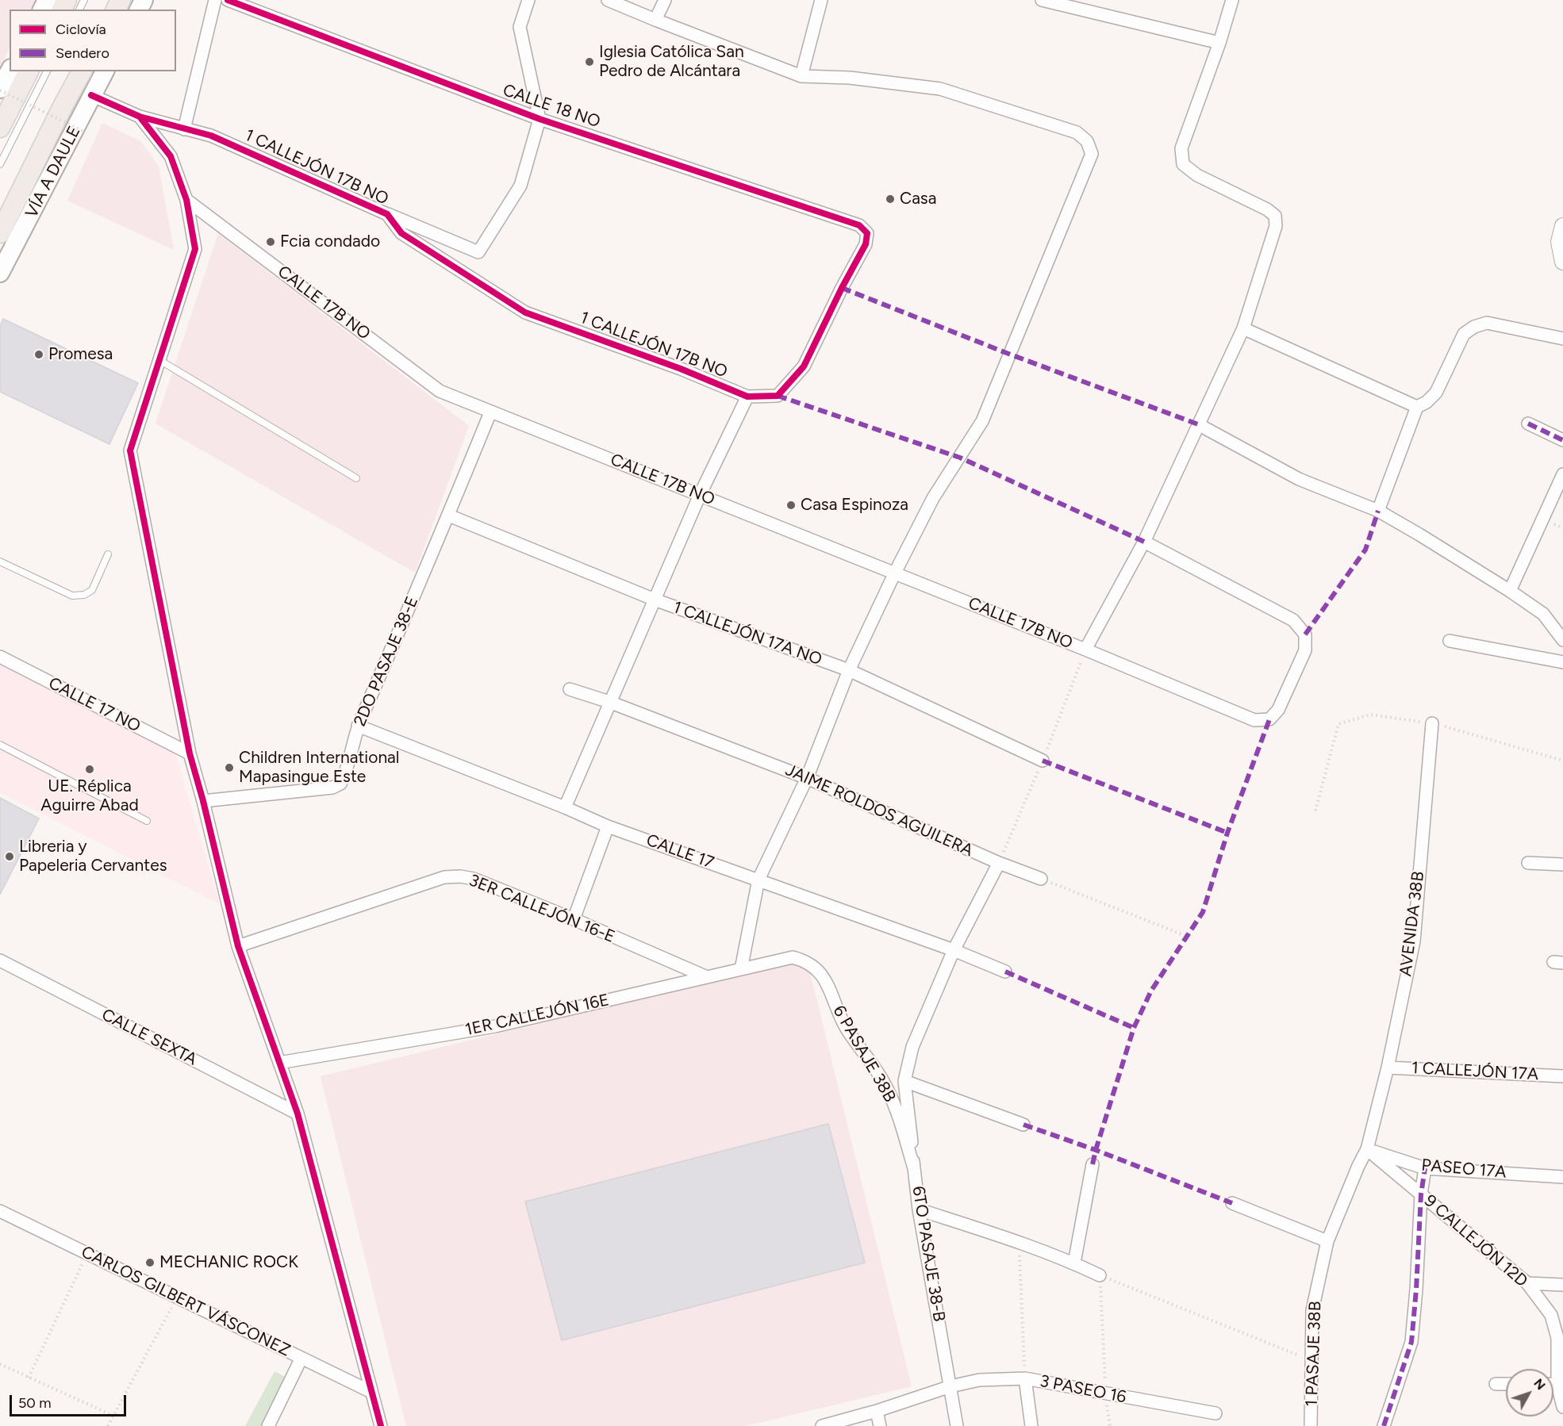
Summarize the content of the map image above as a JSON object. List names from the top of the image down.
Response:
{
  "streets": {
    "main road": ["VÍA A DAULE"],
    "street": [
      "CALLE 18 NO",
      "1 CALLEJÓN 17B NO",
      "CALLE 17B NO",
      "1 CALLEJÓN 17A NO",
      "2DO PASAJE 38-E",
      "CALLE 17 NO",
      "JAIME ROLDOS AGUILERA",
      "CALLE 17",
      "3ER CALLEJÓN 16-E",
      "AVENIDA 38B",
      "1ER CALLEJÓN 16E",
      "CALLE SEXTA",
      "6 PASAJE 38B",
      "1 CALLEJÓN 17A",
      "PASEO 17A",
      "9 CALLEJÓN 12D",
      "6TO PASAJE 38-B",
      "CARLOS GILBERT VÁSCONEZ",
      "1 PASAJE 38B",
      "3 PASEO 16"
    ]
  },
  "crossings": [
    ["CALLE 18 NO", "1 CALLEJÓN 17B NO"],
    ["1 CALLEJÓN 17B NO", "VÍA A DAULE"],
    ["CALLE 17B NO", "2DO PASAJE 38-E"],
    ["1 CALLEJÓN 17A NO", "2DO PASAJE 38-E"],
    ["2DO PASAJE 38-E", "CALLE 17"],
    ["JAIME ROLDOS AGUILERA", "6TO PASAJE 38-B"],
    ["CALLE 17", "6TO PASAJE 38-B"],
    ["3ER CALLEJÓN 16-E", "1ER CALLEJÓN 16E"],
    ["AVENIDA 38B", "1 CALLEJÓN 17A"],
    ["AVENIDA 38B", "PASEO 17A"],
    ["AVENIDA 38B", "9 CALLEJÓN 12D"],
    ["AVENIDA 38B", "1 PASAJE 38B"],
    ["1ER CALLEJÓN 16E", "6 PASAJE 38B"],
    ["6 PASAJE 38B", "6TO PASAJE 38-B"],
    ["PASEO 17A", "9 CALLEJÓN 12D"],
    ["PASEO 17A", "1 PASAJE 38B"],
    ["9 CALLEJÓN 12D", "1 PASAJE 38B"],
    ["6TO PASAJE 38-B", "3 PASEO 16"]
  ],
  "places": [
    "Iglesia Católica San Pedro de Alcántara",
    "Casa",
    "Fcia condado",
    "Promesa",
    "Casa Espinoza",
    "Children International Mapasingue Este",
    "UE. Réplica Aguirre Abad",
    "Libreria y Papeleria Cervantes",
    "MECHANIC ROCK"
  ],
  "legend": ["Ciclovía", "Sendero"],
  "scale_bar": "50 m",
  "north": "top right"
}
